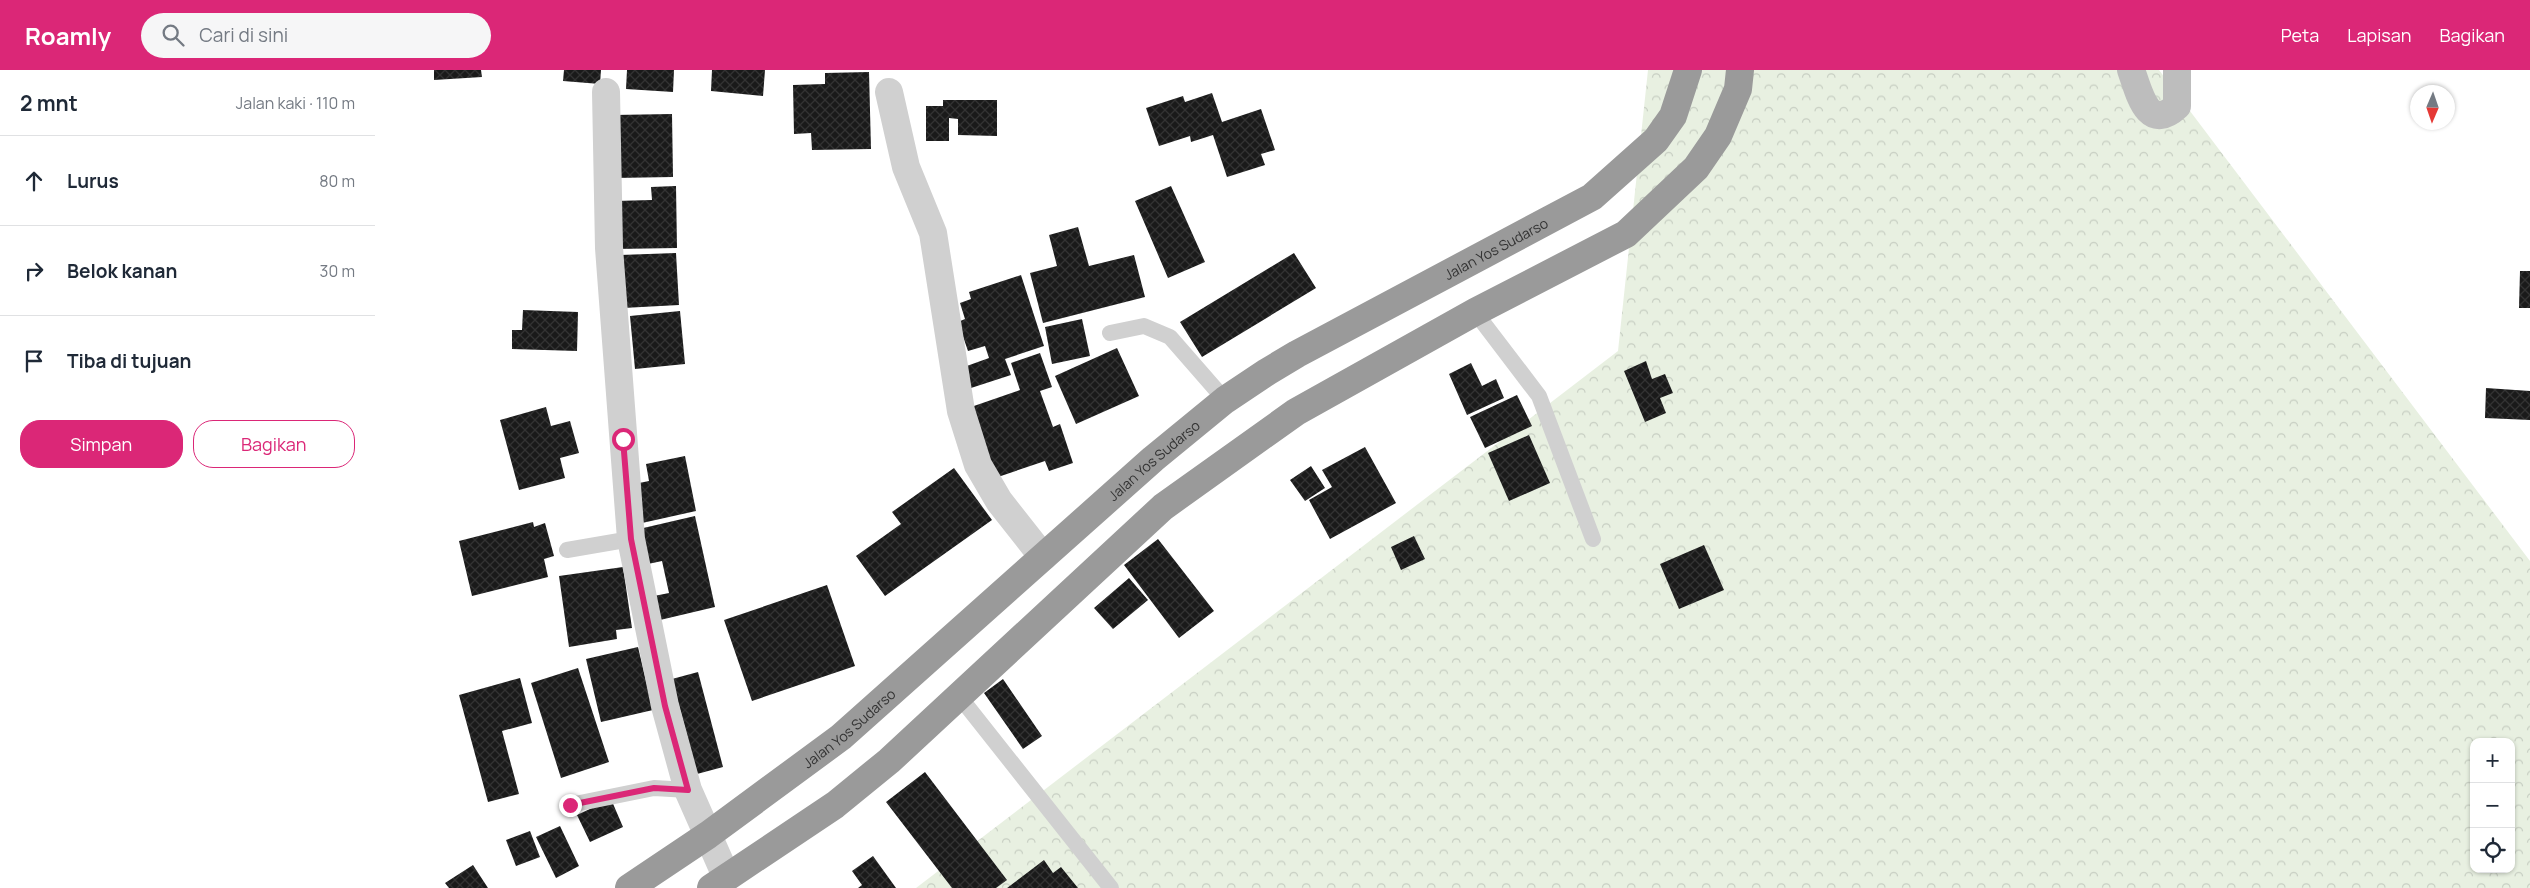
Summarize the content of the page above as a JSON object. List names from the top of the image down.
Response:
{
  "streets": {
    "highway": ["Jalan Yos Sudarso"]
  },
  "north": "bottom",
  "page": {
    "header": "Roamly",
    "search": "Cari di sini",
    "nav": ["Peta", "Lapisan", "Bagikan"],
    "heading": ["2 mnt", "Jalan kaki · 110 m"],
    "list": [
      ["Lurus", "80 m"],
      ["Belok kanan", "30 m"],
      "Tiba di tujuan"
    ],
    "buttons": ["Simpan", "Bagikan"],
    "map_buttons": ["+", "−"]
  }
}
